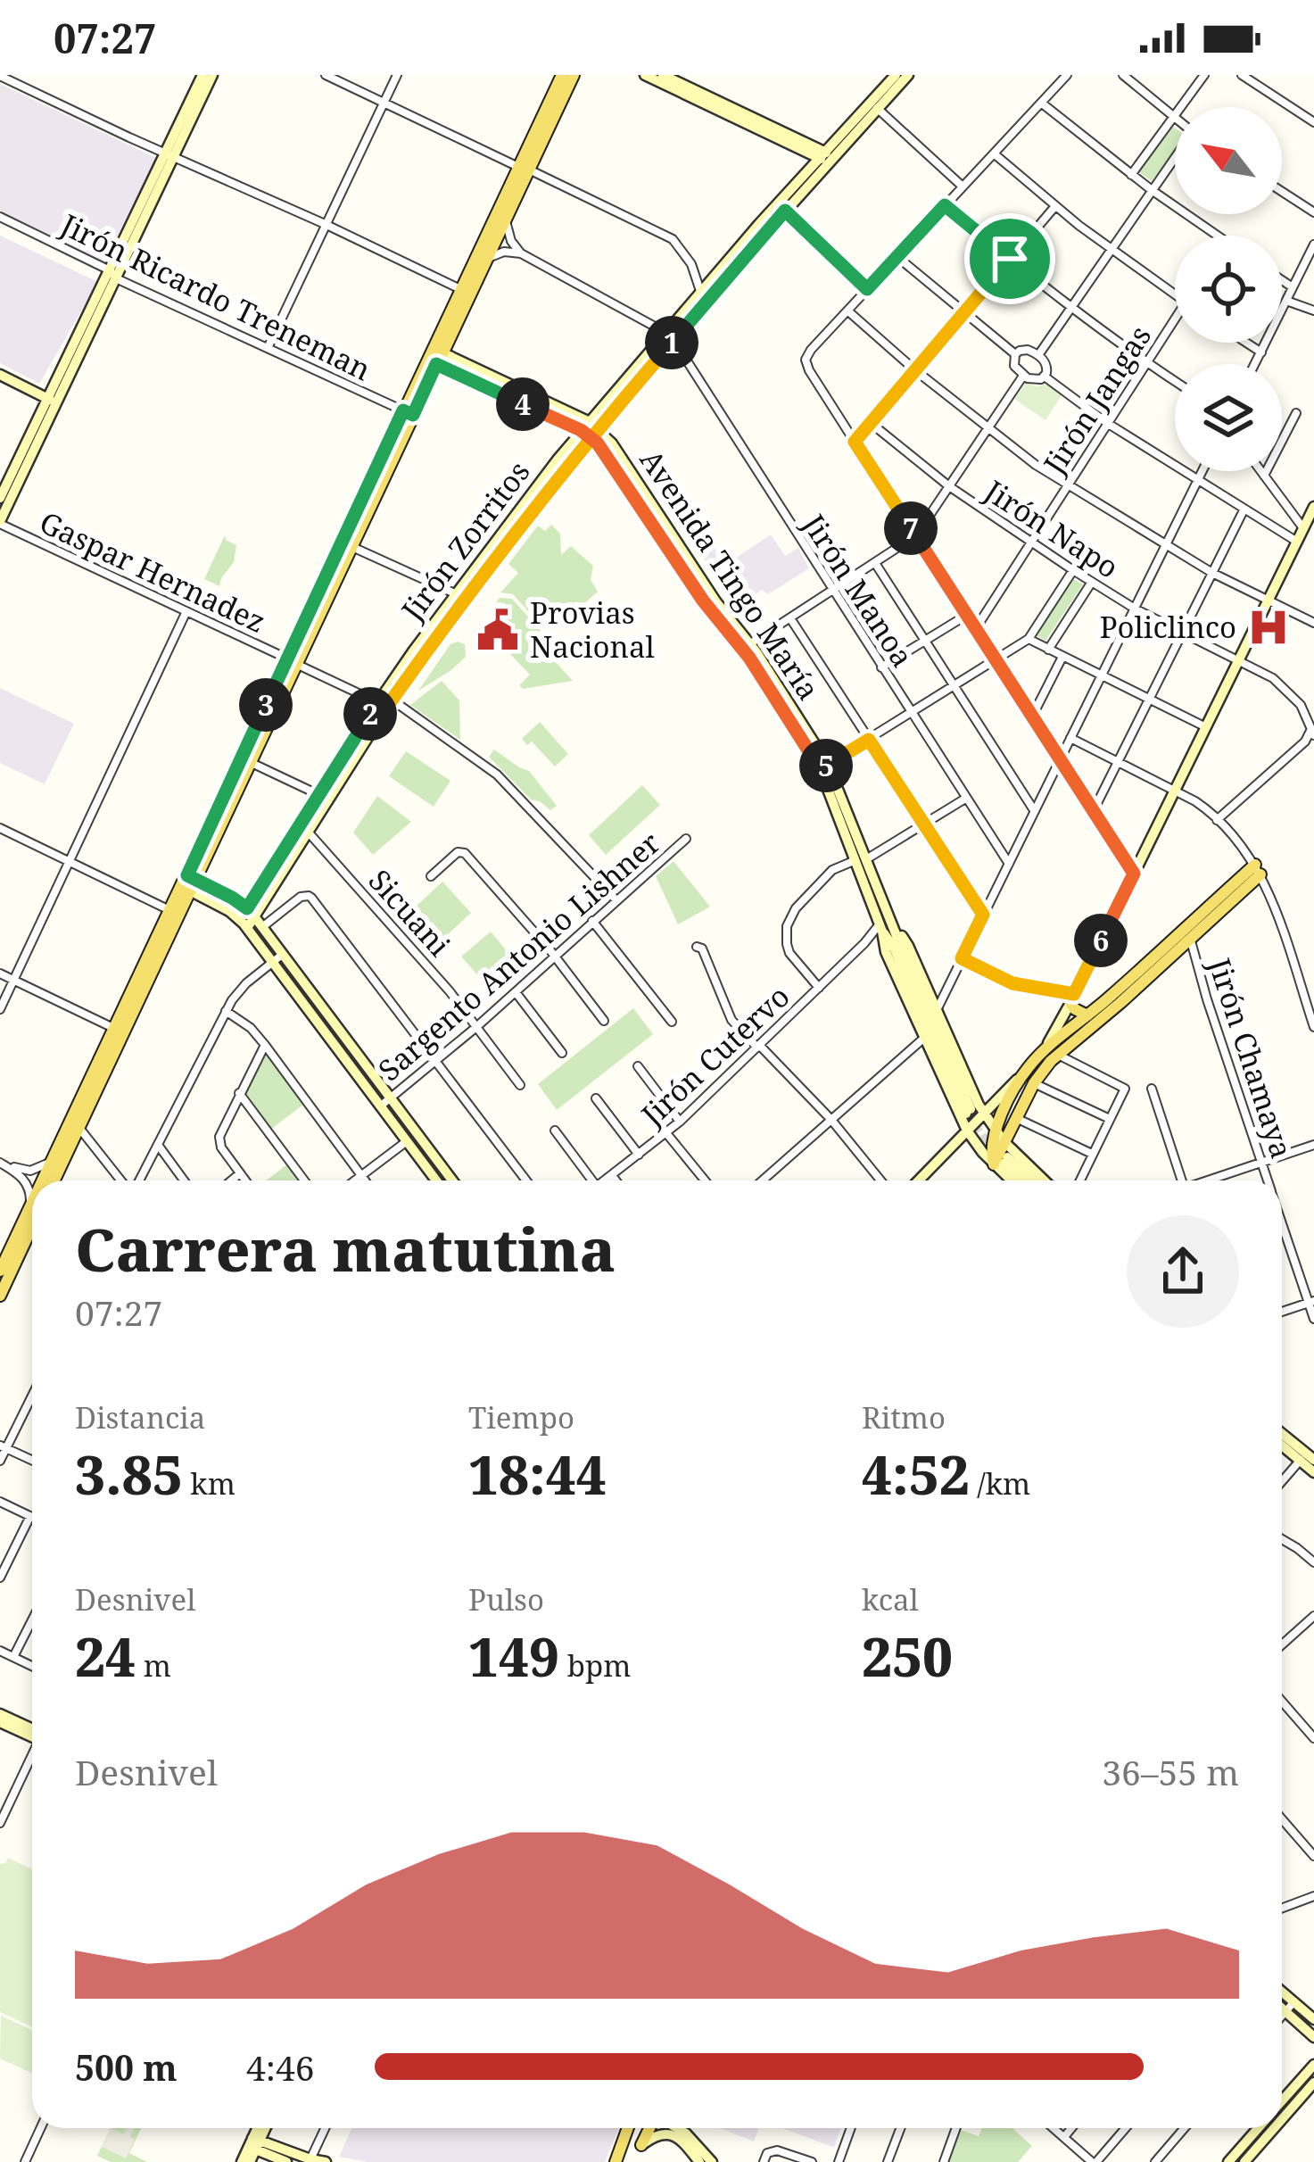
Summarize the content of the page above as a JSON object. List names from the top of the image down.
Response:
{
  "streets": {
    "main road": ["Jirón Zorritos", "Avenida Tingo María"],
    "street": [
      "Jirón Ricardo Treneman",
      "Jirón Jangas",
      "Jirón Napo",
      "Gaspar Hernadez",
      "Jirón Manoa",
      "Sicuani",
      "Sargento Antonio Lishner",
      "Jirón Cutervo",
      "Jirón Chamaya"
    ]
  },
  "crossings": [
    ["Jirón Jangas", "Jirón Napo"],
    ["Jirón Zorritos", "Gaspar Hernadez"],
    ["Jirón Zorritos", "Avenida Tingo María"],
    ["Jirón Zorritos", "Jirón Manoa"],
    ["Jirón Zorritos", "Sicuani"],
    ["Gaspar Hernadez", "Sargento Antonio Lishner"],
    ["Avenida Tingo María", "Jirón Cutervo"],
    ["Sicuani", "Sargento Antonio Lishner"]
  ],
  "places": {
    "hospital": ["Policlinco"],
    "public building": ["Provias Nacional"]
  },
  "north": "top left",
  "page": {
    "status": "07:27",
    "pins": [
      "1",
      "4",
      "7",
      "3",
      "2",
      "5",
      "6"
    ],
    "heading": ["Carrera matutina", "07:27"],
    "stats": [
      ["Distancia", "3.85 km"],
      ["Tiempo", "18:44"],
      ["Ritmo", "4:52 /km"],
      ["Desnivel", "24 m"],
      ["Pulso", "149 bpm"],
      ["kcal", "250"]
    ],
    "chart": ["Desnivel", "36–55 m"],
    "list": [
      {
        "name": "500 m",
        "note": "4:46"
      }
    ]
  }
}
